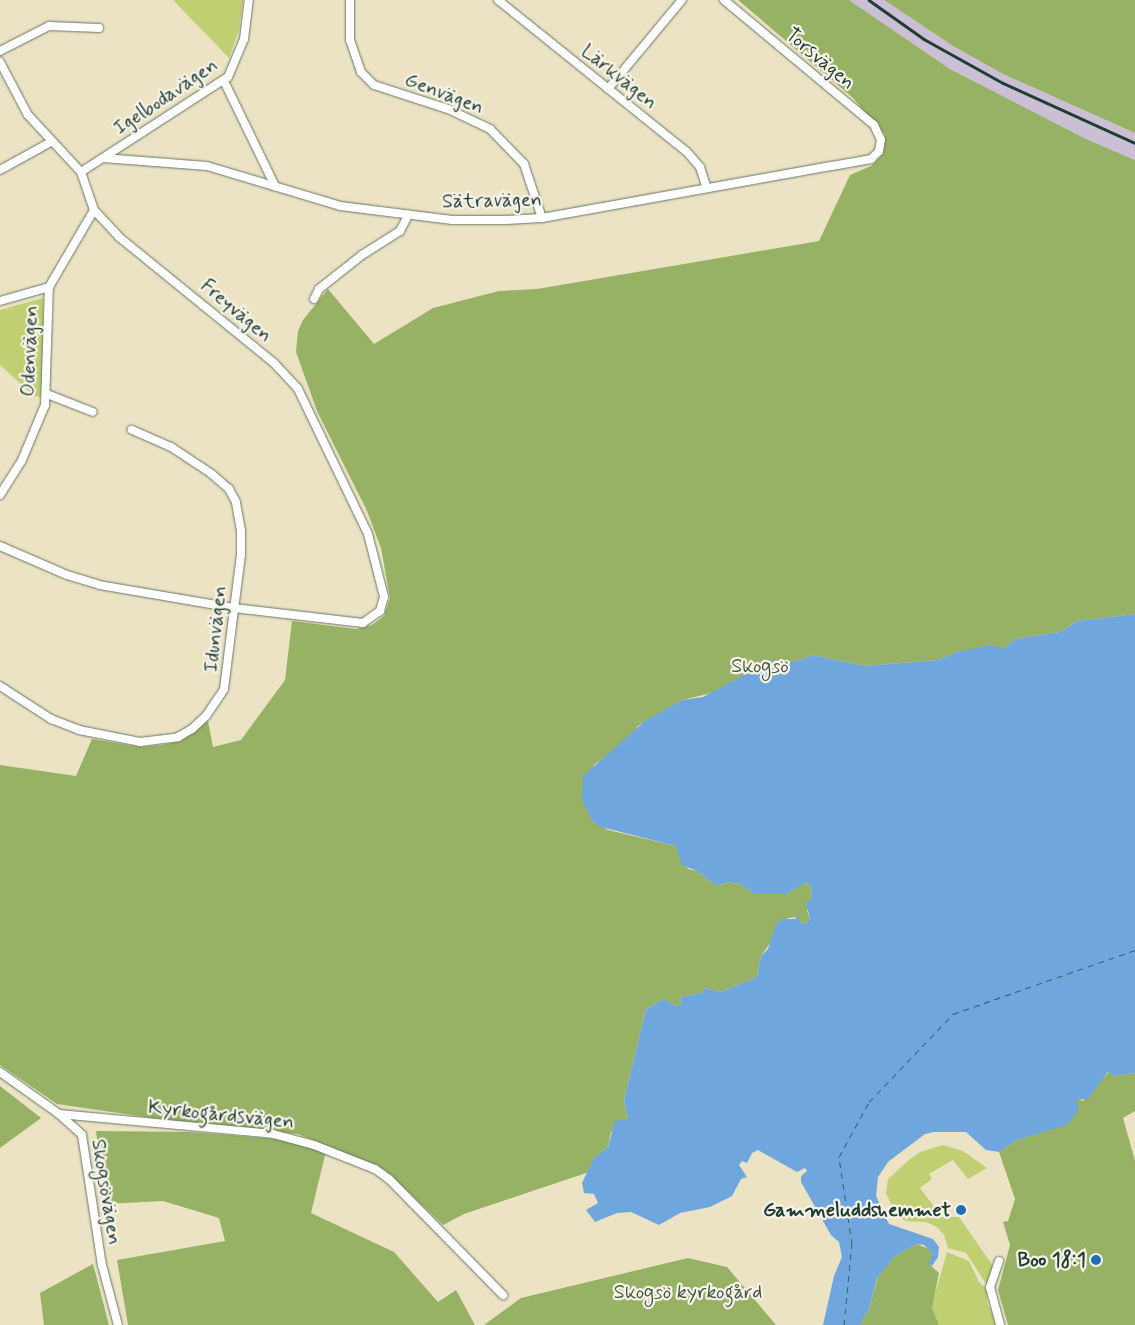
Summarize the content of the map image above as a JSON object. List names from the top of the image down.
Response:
{
  "streets": {
    "street": [
      "Torsvägen",
      "Lärkvägen",
      "Genvägen",
      "Igelbodavägen",
      "Sätravägen",
      "Freyvägen",
      "Odenvägen",
      "Idunvägen",
      "Kyrkogårdsvägen",
      "Skogsövägen"
    ]
  },
  "crossings": [
    ["Torsvägen", "Sätravägen"],
    ["Lärkvägen", "Sätravägen"],
    ["Genvägen", "Sätravägen"],
    ["Igelbodavägen", "Sätravägen"],
    ["Igelbodavägen", "Freyvägen"],
    ["Freyvägen", "Odenvägen"],
    ["Freyvägen", "Idunvägen"],
    ["Kyrkogårdsvägen", "Skogsövägen"]
  ],
  "parks": ["Skogsö", "Skogsö kyrkogård"],
  "places": ["Gammeluddshemmet", "Boo 18:1"]
}
